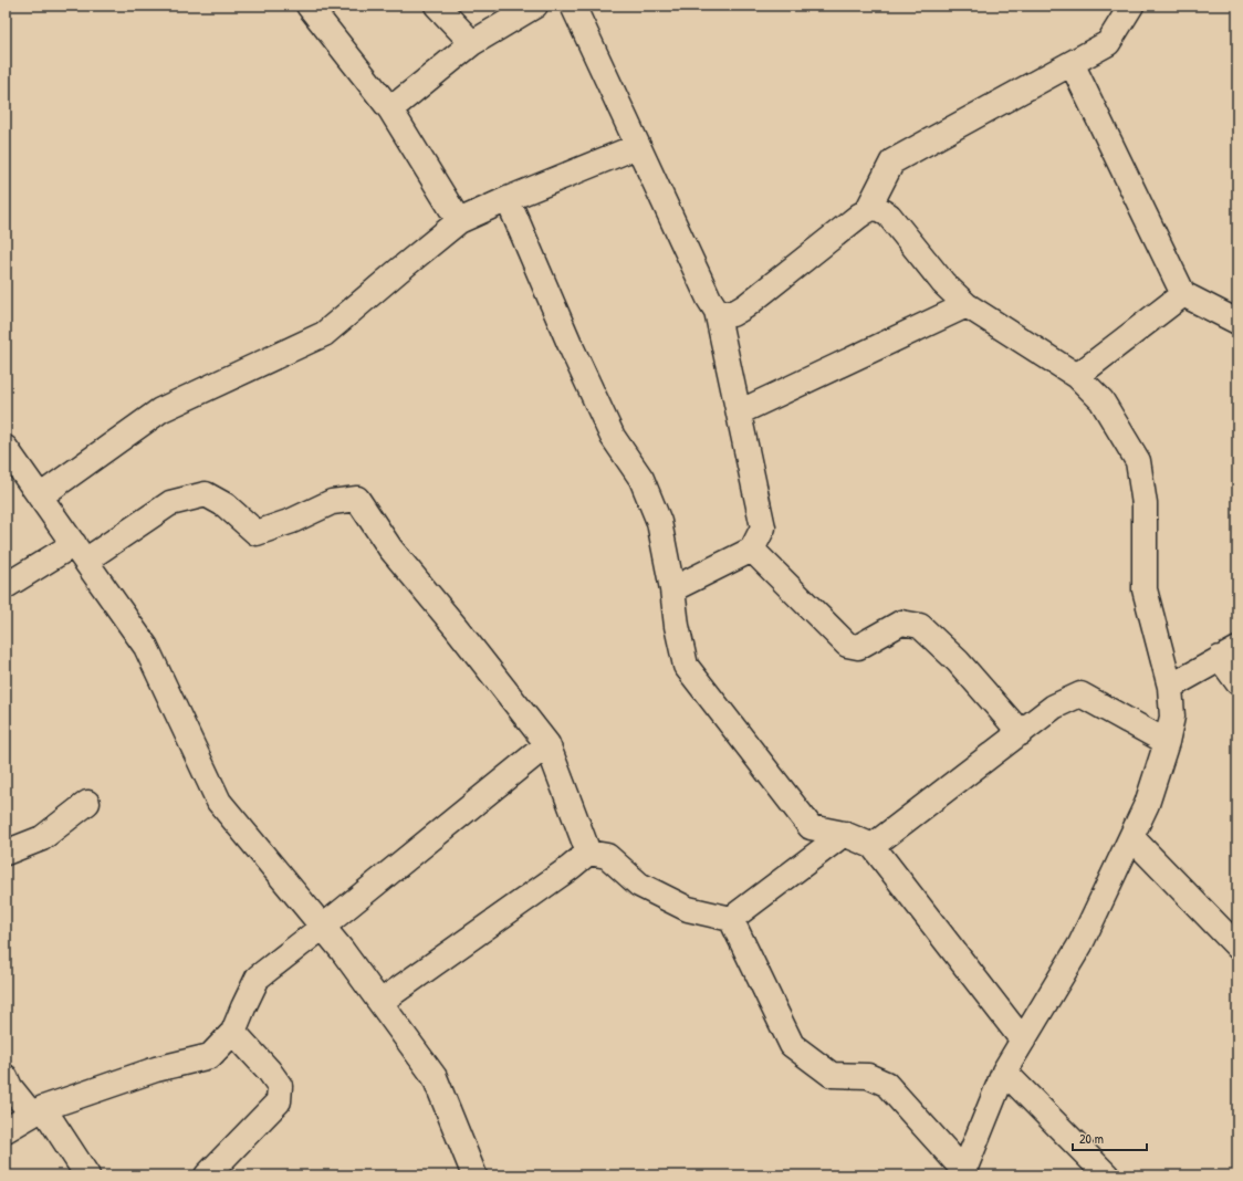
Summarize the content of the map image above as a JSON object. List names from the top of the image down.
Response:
{
  "scale_bar": "20 m"
}
